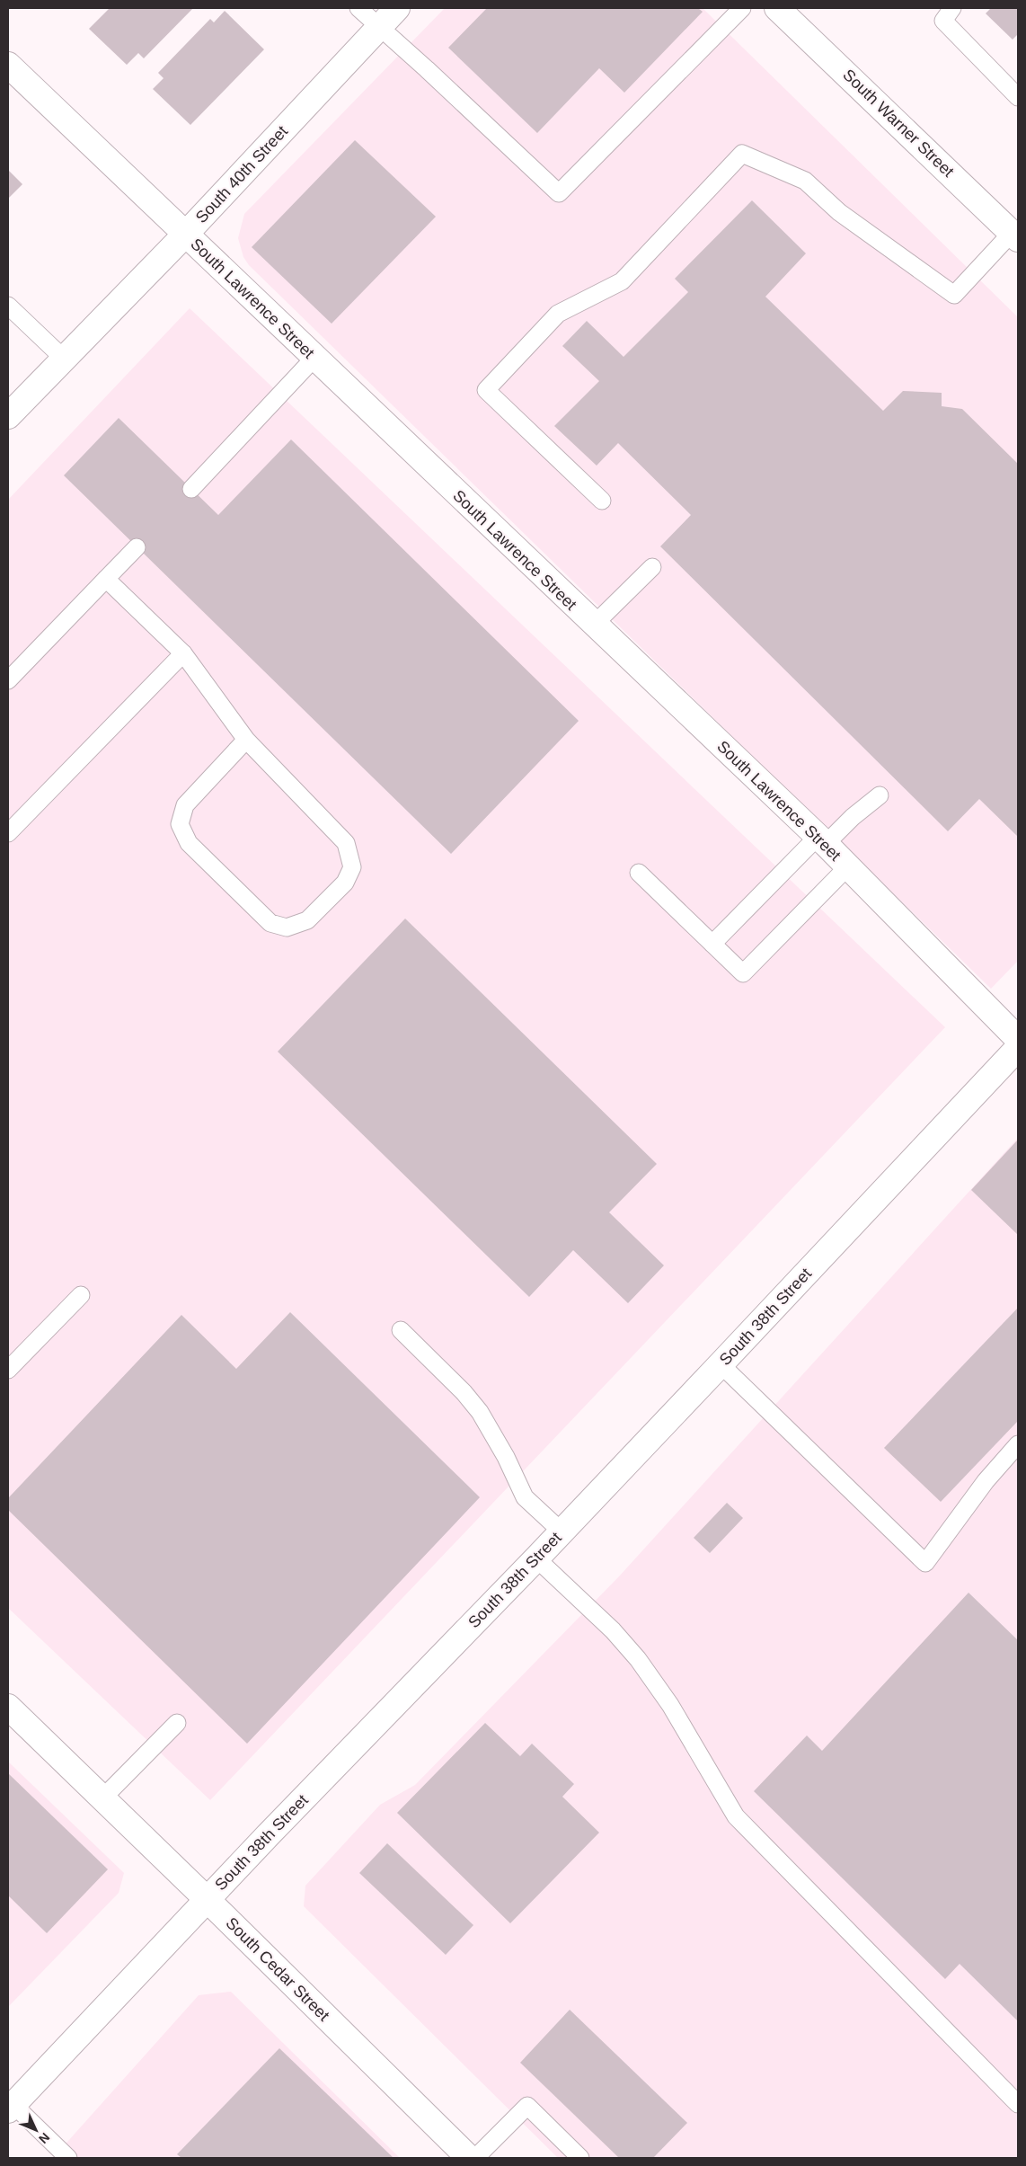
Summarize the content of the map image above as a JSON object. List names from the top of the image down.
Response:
{
  "streets": {
    "street": [
      "South Warner Street",
      "South 40th Street",
      "South Lawrence Street",
      "South 38th Street",
      "South Cedar Street"
    ]
  },
  "crossings": [
    ["South 40th Street", "South Lawrence Street"],
    ["South 38th Street", "South Cedar Street"]
  ],
  "north": "bottom right"
}
